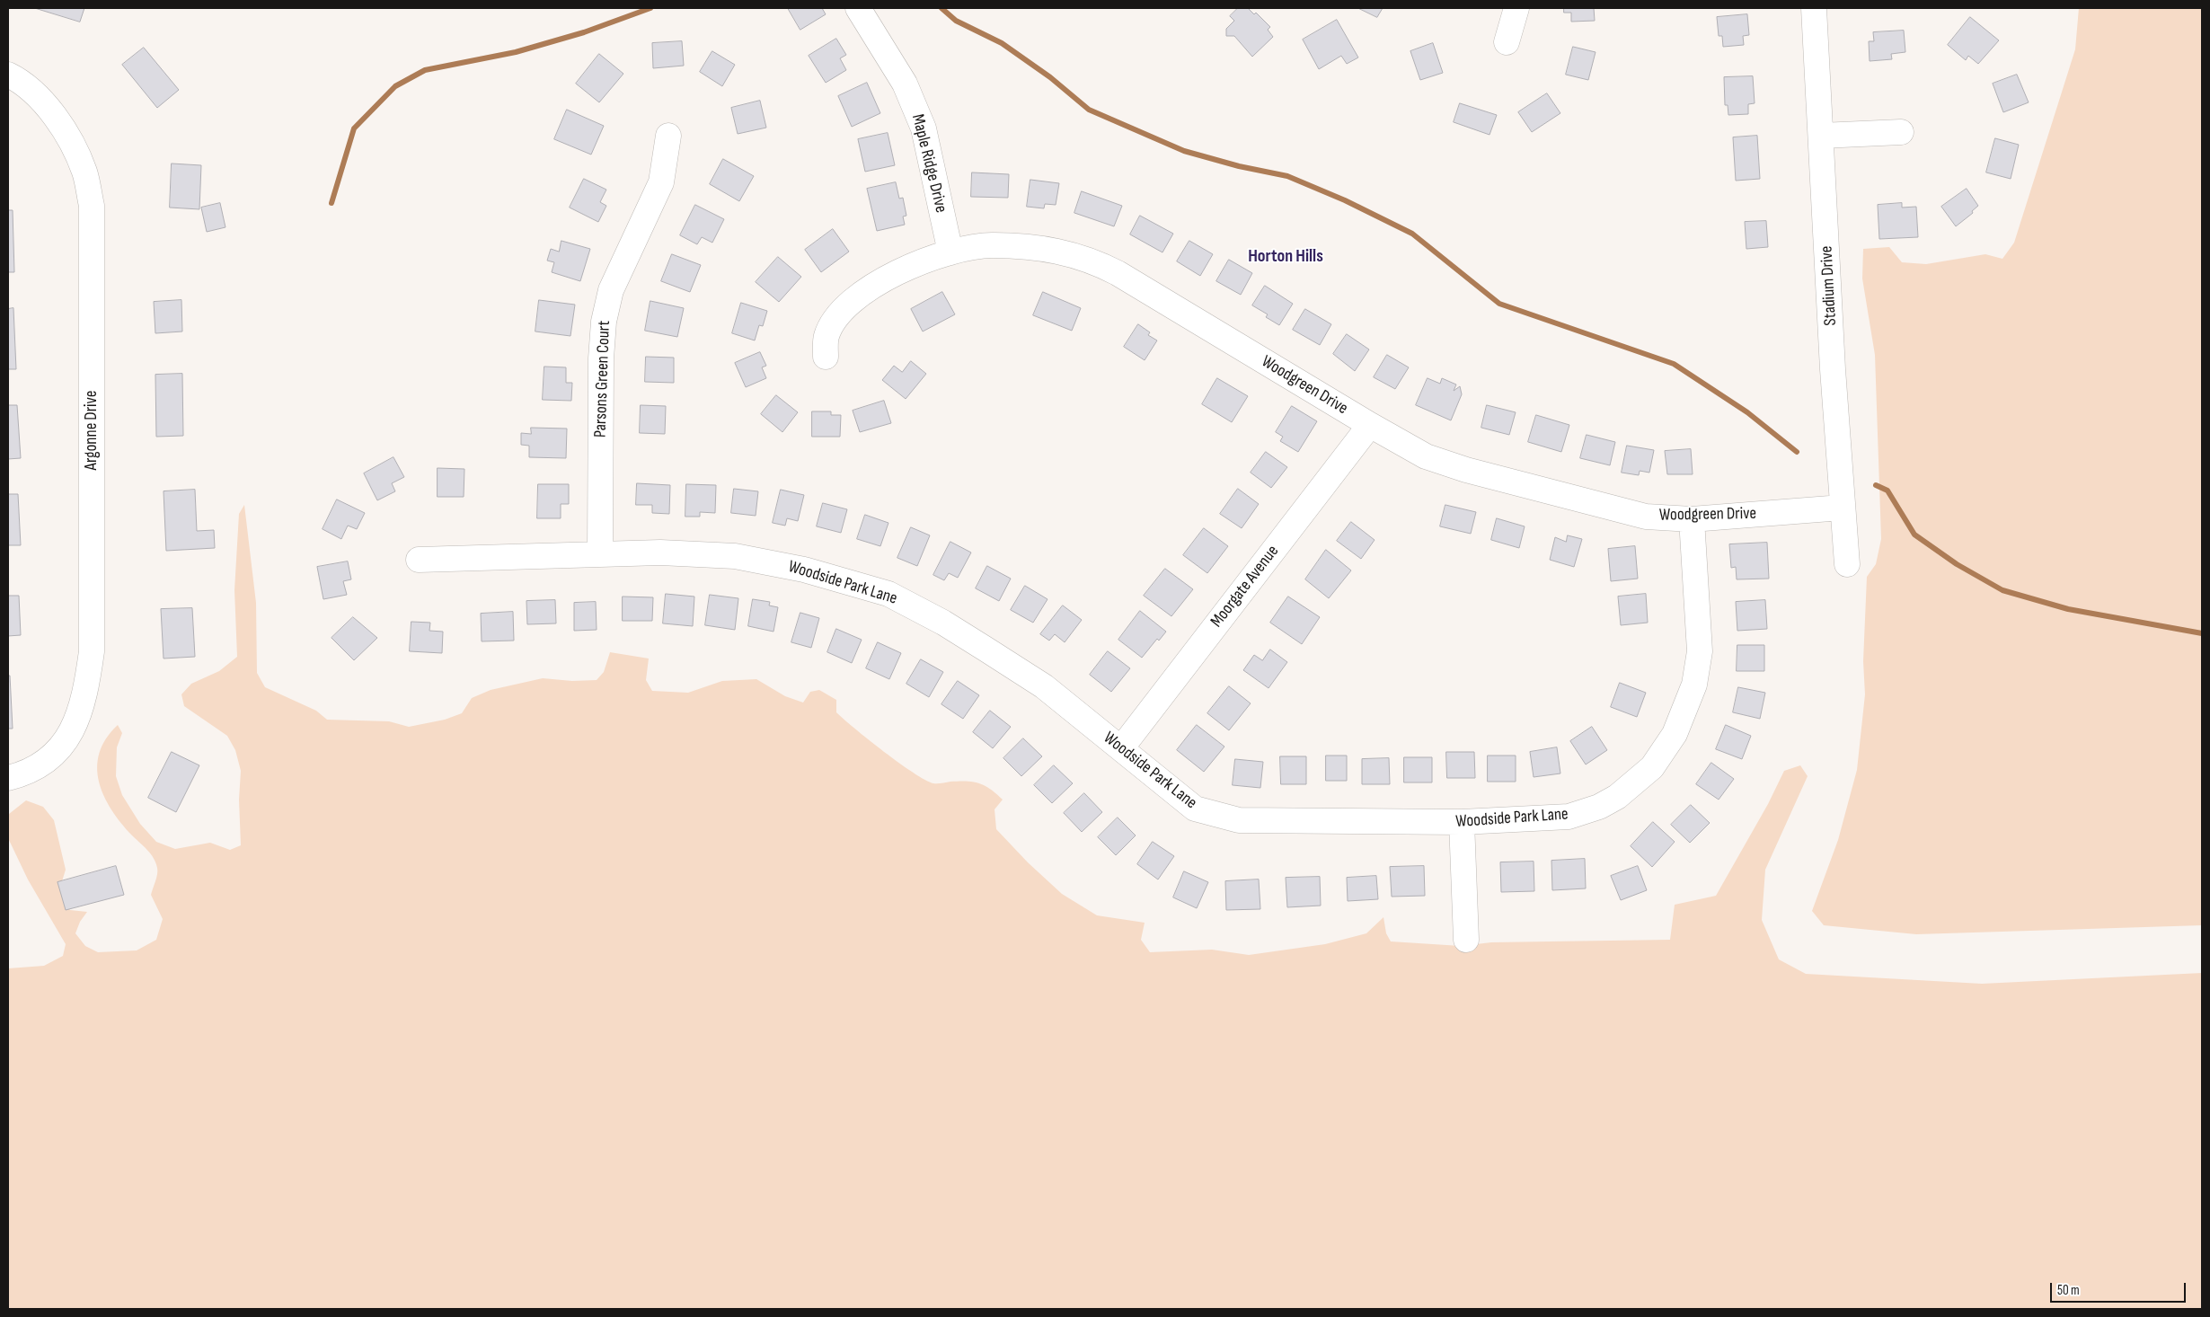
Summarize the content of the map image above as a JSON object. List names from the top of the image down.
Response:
{
  "streets": {
    "street": [
      "Maple Ridge Drive",
      "Stadium Drive",
      "Parsons Green Court",
      "Woodgreen Drive",
      "Argonne Drive",
      "Woodside Park Lane",
      "Moorgate Avenue"
    ]
  },
  "crossings": [
    ["Maple Ridge Drive", "Woodgreen Drive"],
    ["Stadium Drive", "Woodgreen Drive"],
    ["Parsons Green Court", "Woodside Park Lane"],
    ["Woodgreen Drive", "Woodside Park Lane"],
    ["Woodgreen Drive", "Moorgate Avenue"],
    ["Woodside Park Lane", "Moorgate Avenue"]
  ],
  "districts": ["Horton Hills"],
  "scale_bar": "50 m"
}
